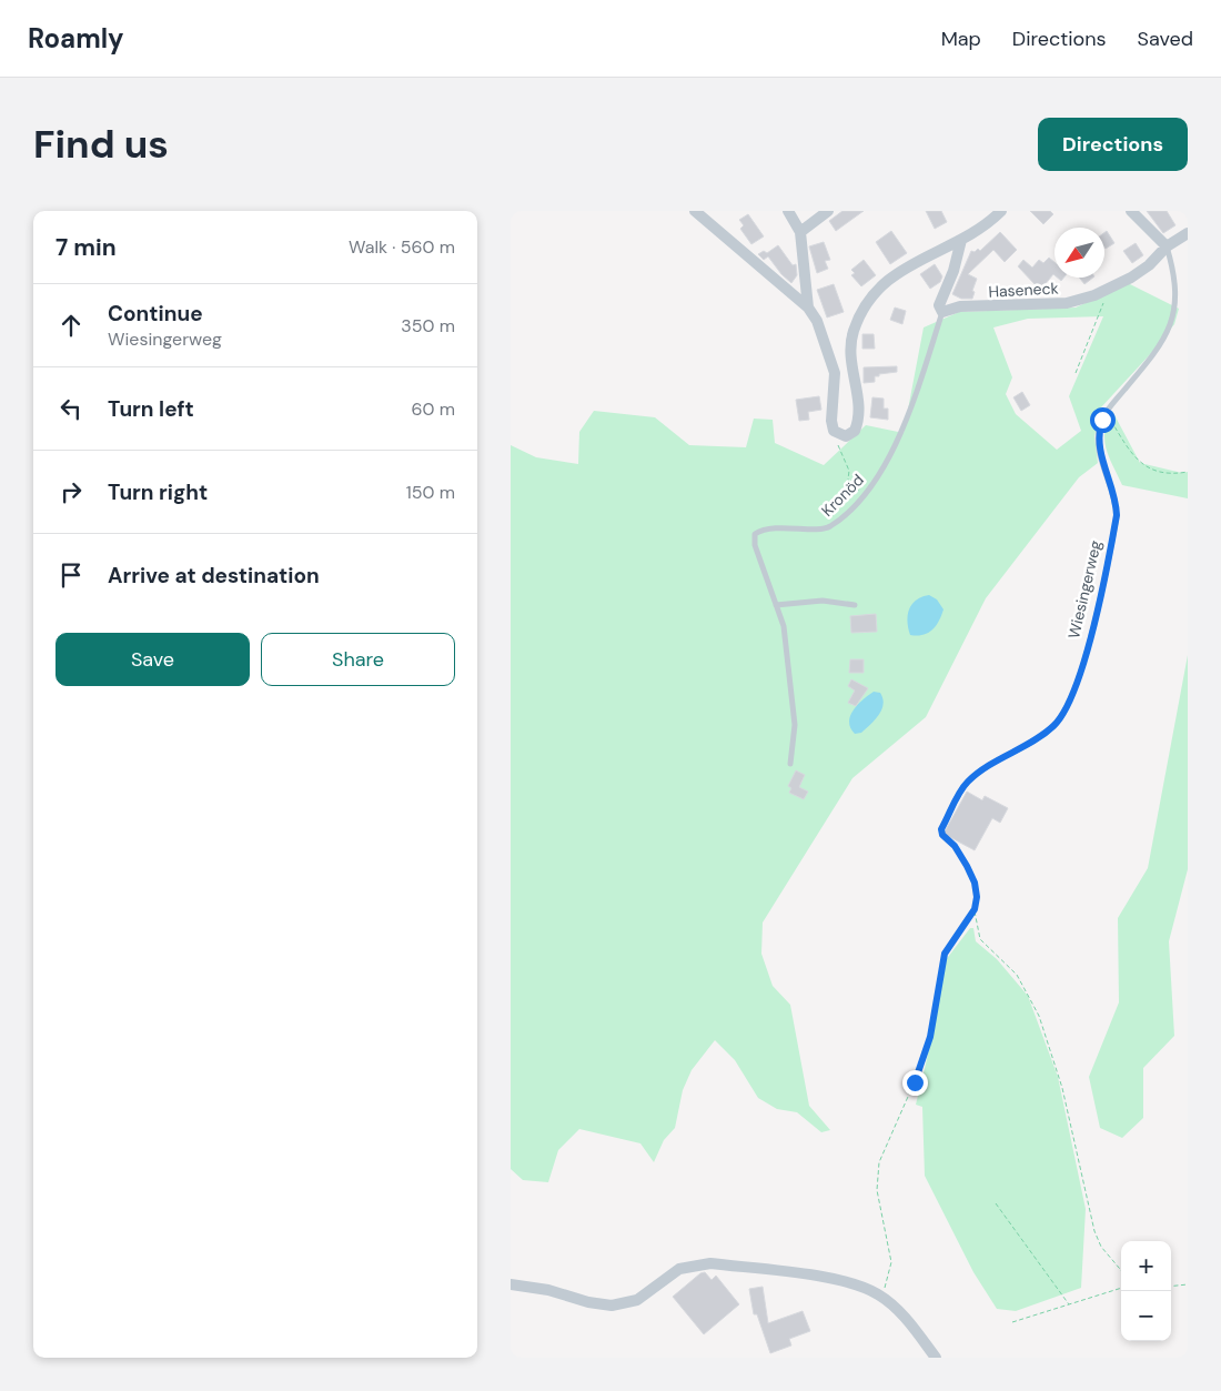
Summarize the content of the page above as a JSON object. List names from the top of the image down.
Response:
{
  "streets": {
    "street": ["Haseneck"],
    "lane": ["Kronöd", "Wiesingerweg"]
  },
  "crossings": [
    ["Haseneck", "Kronöd"]
  ],
  "north": "bottom left",
  "page": {
    "header": "Roamly",
    "nav": ["Map", "Directions", "Saved"],
    "buttons": [
      "Directions",
      ["Save", "Share"]
    ],
    "title": "Find us",
    "heading": ["7 min", "Walk · 560 m"],
    "list": [
      ["Continue", "Wiesingerweg", "350 m"],
      ["Turn left", "60 m"],
      ["Turn right", "150 m"],
      "Arrive at destination"
    ],
    "map_buttons": ["+", "−"]
  }
}
